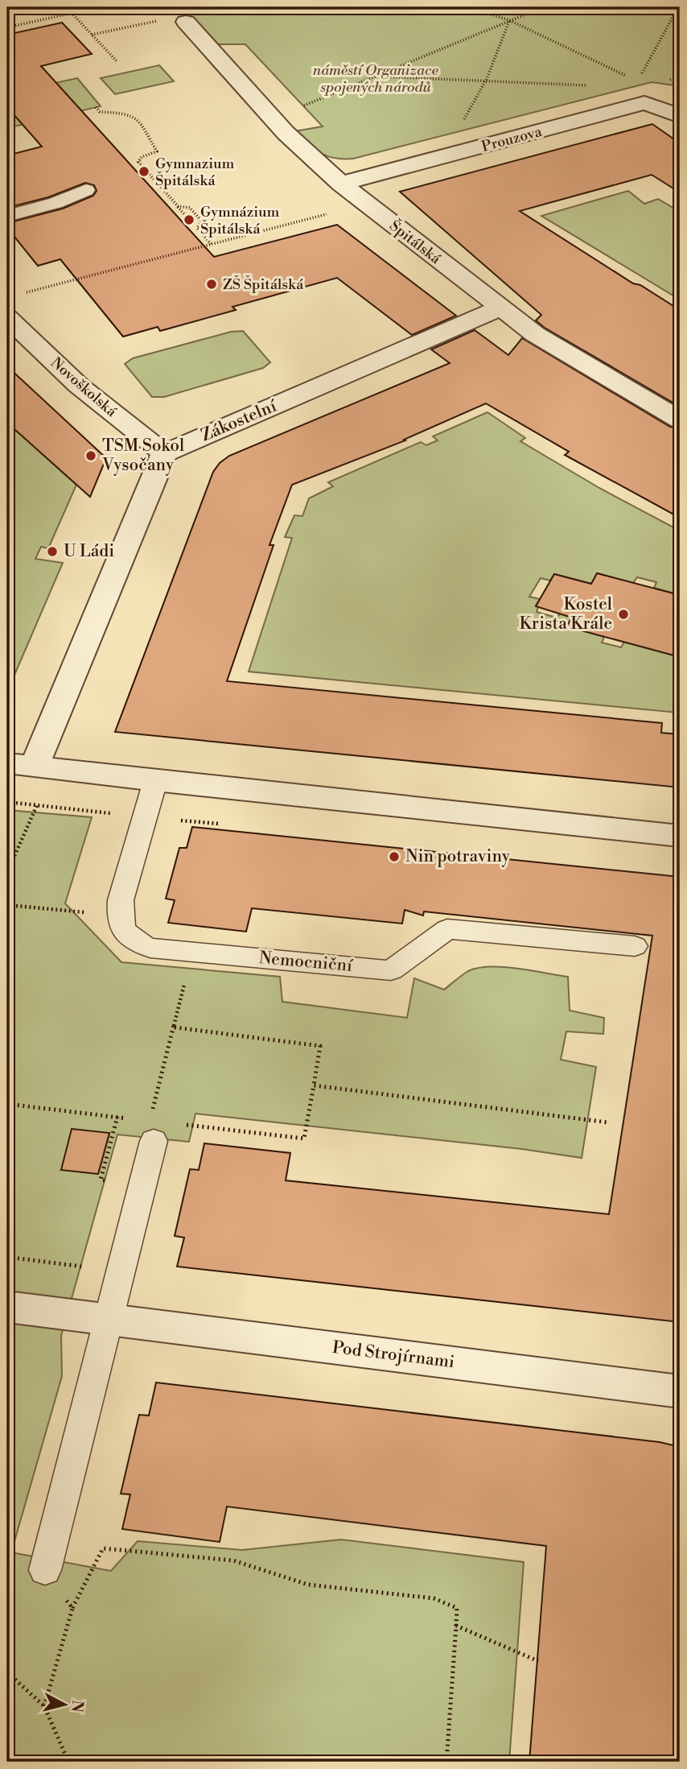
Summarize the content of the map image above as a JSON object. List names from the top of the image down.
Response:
{
  "streets": {
    "street": [
      "Prouzova",
      "Špitálská",
      "Novoškolská",
      "Zákostelní",
      "Pod Strojírnami"
    ],
    "lane": ["Nemocniční"]
  },
  "crossings": [
    ["Prouzova", "Špitálská"],
    ["Špitálská", "Zákostelní"],
    ["Novoškolská", "Zákostelní"]
  ],
  "parks": ["náměstí Organizace spojených národů"],
  "places": [
    "Gymnazium Špitálská",
    "Gymnázium Špitálská",
    "ZŠ Špitálská",
    "TSM Sokol Vysočany",
    "U Ládi",
    "Kostel Krista Krále",
    "Nin potraviny"
  ],
  "north": "right"
}
